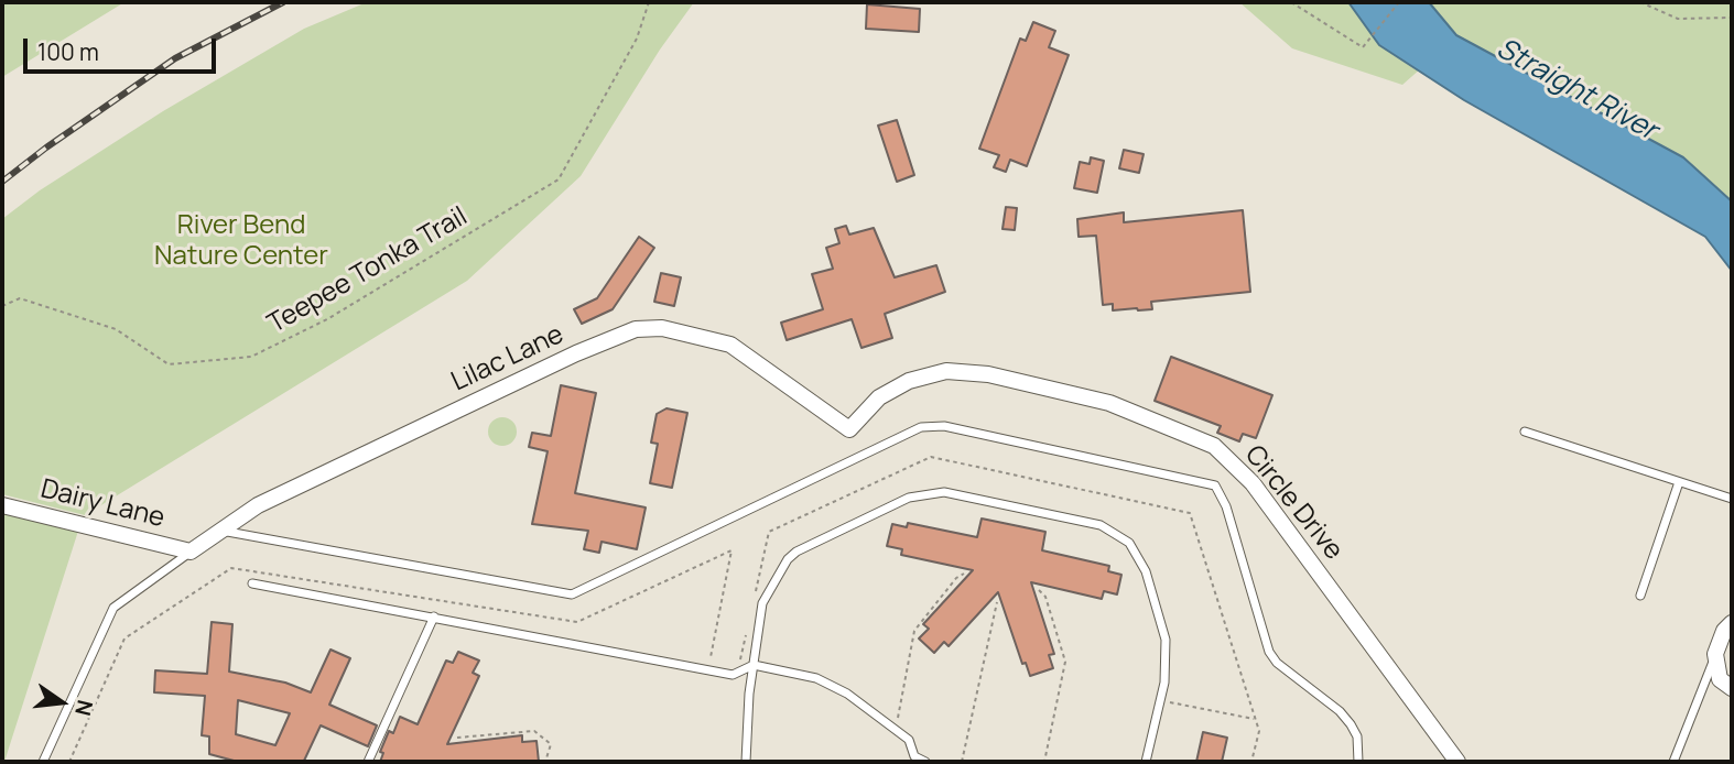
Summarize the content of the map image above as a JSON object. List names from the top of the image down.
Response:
{
  "streets": {
    "street": ["Lilac Lane", "Circle Drive", "Dairy Lane"],
    "path": ["Teepee Tonka Trail"]
  },
  "crossings": [
    ["Lilac Lane", "Circle Drive"],
    ["Lilac Lane", "Dairy Lane"]
  ],
  "water": ["Straight River"],
  "parks": ["River Bend Nature Center"],
  "scale_bar": "100 m",
  "north": "right"
}
